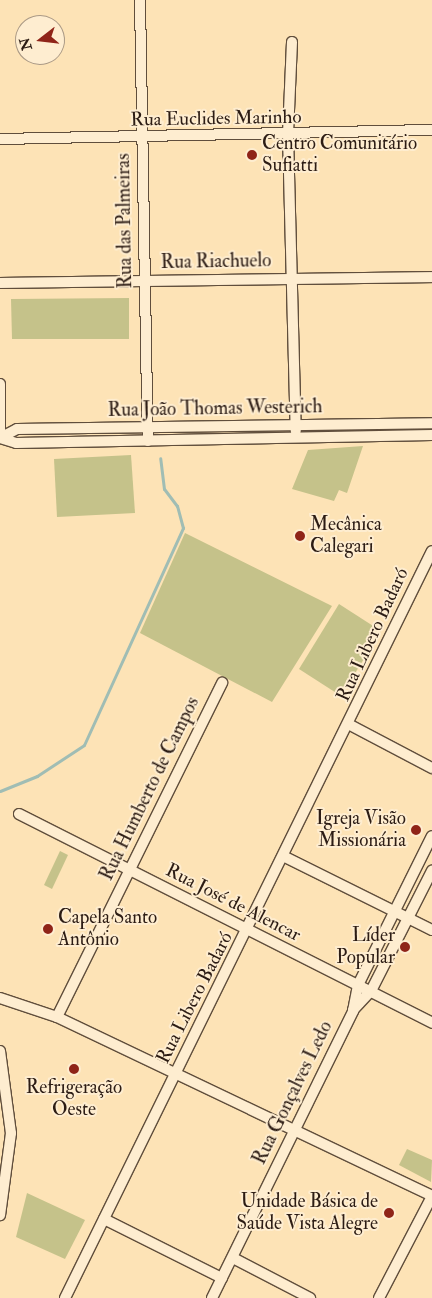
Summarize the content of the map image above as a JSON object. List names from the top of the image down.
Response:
{
  "streets": {
    "street": [
      "Rua Euclides Marinho",
      "Rua das Palmeiras",
      "Rua Riachuelo",
      "Rua João Thomas Westerich",
      "Rua Libero Badaró",
      "Rua Humberto de Campos",
      "Rua José de Alencar",
      "Rua Gonçalves Ledo"
    ]
  },
  "crossings": [
    ["Rua Euclides Marinho", "Rua das Palmeiras"],
    ["Rua das Palmeiras", "Rua Riachuelo"],
    ["Rua das Palmeiras", "Rua João Thomas Westerich"],
    ["Rua Libero Badaró", "Rua José de Alencar"],
    ["Rua Humberto de Campos", "Rua José de Alencar"],
    ["Rua José de Alencar", "Rua Gonçalves Ledo"]
  ],
  "places": [
    "Centro Comunitário Sufiatti",
    "Mecânica Calegari",
    "Igreja Visão Missionária",
    "Capela Santo Antônio",
    "Líder Popular",
    "Refrigeração Oeste",
    "Unidade Básica de Saúde Vista Alegre"
  ],
  "north": "left"
}
